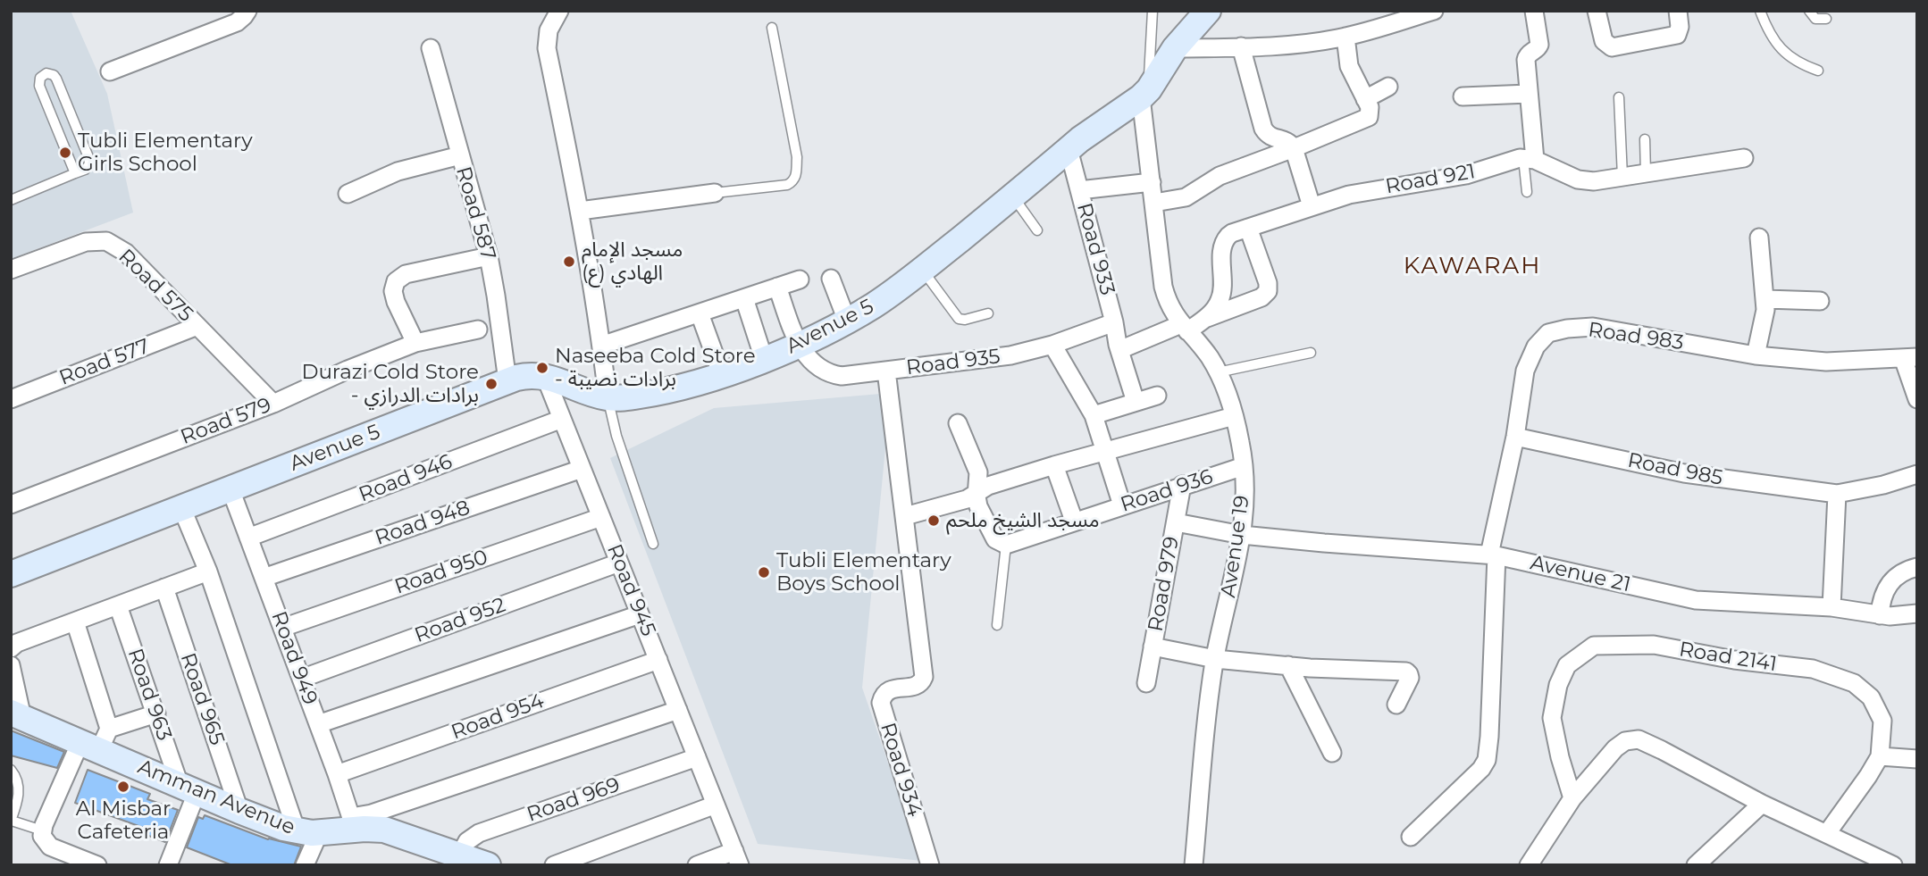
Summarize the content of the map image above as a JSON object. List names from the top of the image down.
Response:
{
  "streets": {
    "street": [
      "Road 921",
      "Road 587",
      "Road 933",
      "Road 575",
      "Avenue 5",
      "Road 983",
      "Road 577",
      "Road 935",
      "Road 579",
      "Road 985",
      "Road 946",
      "Road 936",
      "Road 948",
      "Avenue 19",
      "Road 950",
      "Avenue 21",
      "Road 979",
      "Road 945",
      "Road 952",
      "Road 2141",
      "Road 949",
      "Road 963",
      "Road 965",
      "Road 954",
      "Road 934",
      "Amman Avenue",
      "Road 969"
    ]
  },
  "crossings": [
    ["Road 921", "Avenue 19"],
    ["Road 587", "Avenue 5"],
    ["Road 933", "Avenue 5"],
    ["Road 933", "Road 935"],
    ["Road 575", "Road 577"],
    ["Road 575", "Road 579"],
    ["Avenue 5", "Road 935"],
    ["Avenue 5", "Avenue 19"],
    ["Avenue 5", "Road 945"],
    ["Avenue 5", "Road 949"],
    ["Road 983", "Road 985"],
    ["Road 983", "Avenue 21"],
    ["Road 935", "Road 934"],
    ["Road 946", "Road 945"],
    ["Road 946", "Road 949"],
    ["Road 936", "Avenue 19"],
    ["Road 936", "Road 979"],
    ["Road 948", "Road 945"],
    ["Road 948", "Road 949"],
    ["Avenue 19", "Avenue 21"],
    ["Road 950", "Road 945"],
    ["Road 950", "Road 949"],
    ["Avenue 21", "Road 979"],
    ["Road 945", "Road 952"],
    ["Road 945", "Road 954"],
    ["Road 945", "Road 969"],
    ["Road 952", "Road 949"],
    ["Road 949", "Road 954"],
    ["Road 949", "Amman Avenue"],
    ["Road 963", "Amman Avenue"],
    ["Road 965", "Amman Avenue"],
    ["Amman Avenue", "Road 969"]
  ],
  "districts": ["KAWARAH"],
  "places": [
    "Tubli Elementary Girls School",
    "مسجد الإمام الهادي (ع)",
    "Naseeba Cold Store - برادات نصيبة",
    "Durazi Cold Store - برادات الدرازي",
    "مسجد الشيخ ملحم",
    "Tubli Elementary Boys School",
    "Al Misbar Cafeteria"
  ]
}
